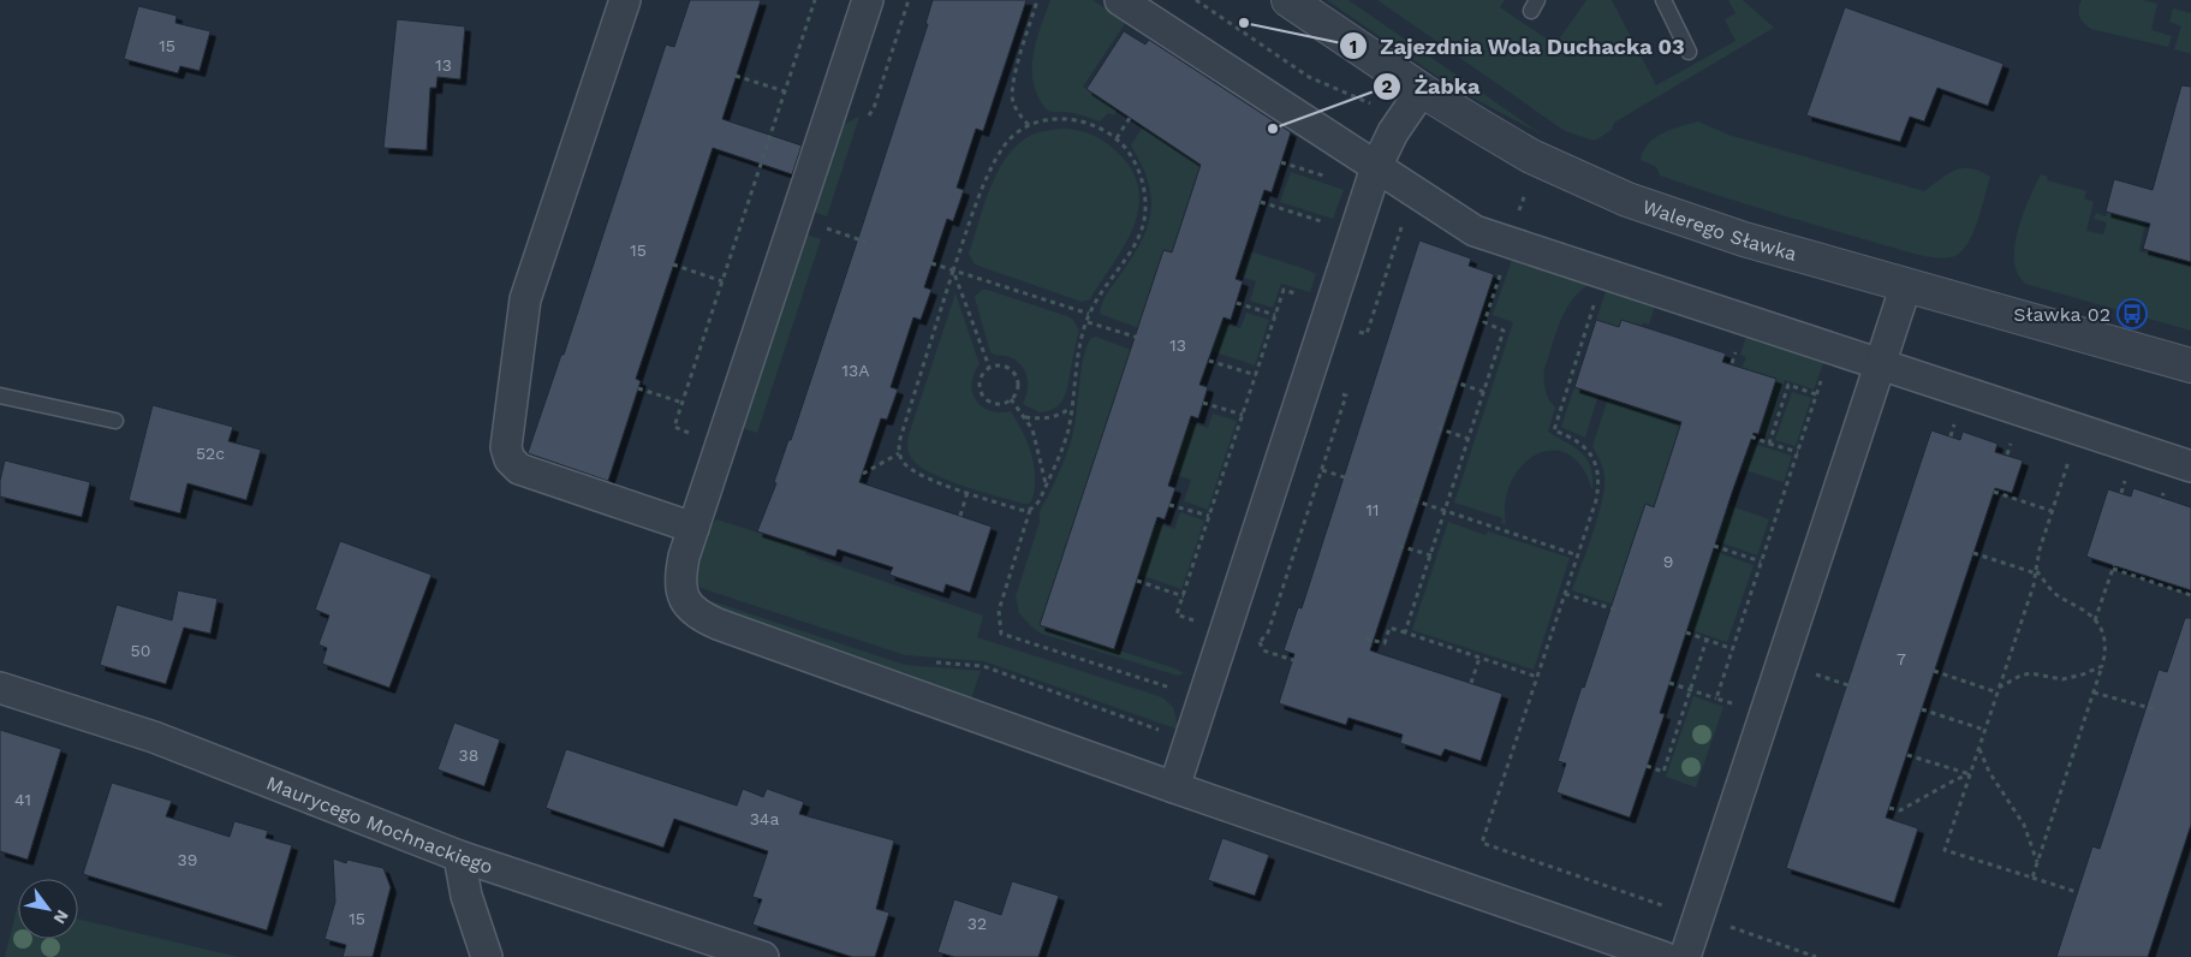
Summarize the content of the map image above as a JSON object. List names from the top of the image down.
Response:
{
  "streets": {
    "street": ["Walerego Sławka", "Maurycego Mochnackiego"]
  },
  "places": {
    "other": ["Zajezdnia Wola Duchacka 03", "Żabka"],
    "bus stop": ["Sławka 02"]
  },
  "house_numbers": [
    "15",
    "13",
    "15",
    "13",
    "13A",
    "52c",
    "11",
    "9",
    "50",
    "7",
    "38",
    "41",
    "34a",
    "39",
    "15",
    "32"
  ],
  "north": "bottom right"
}
